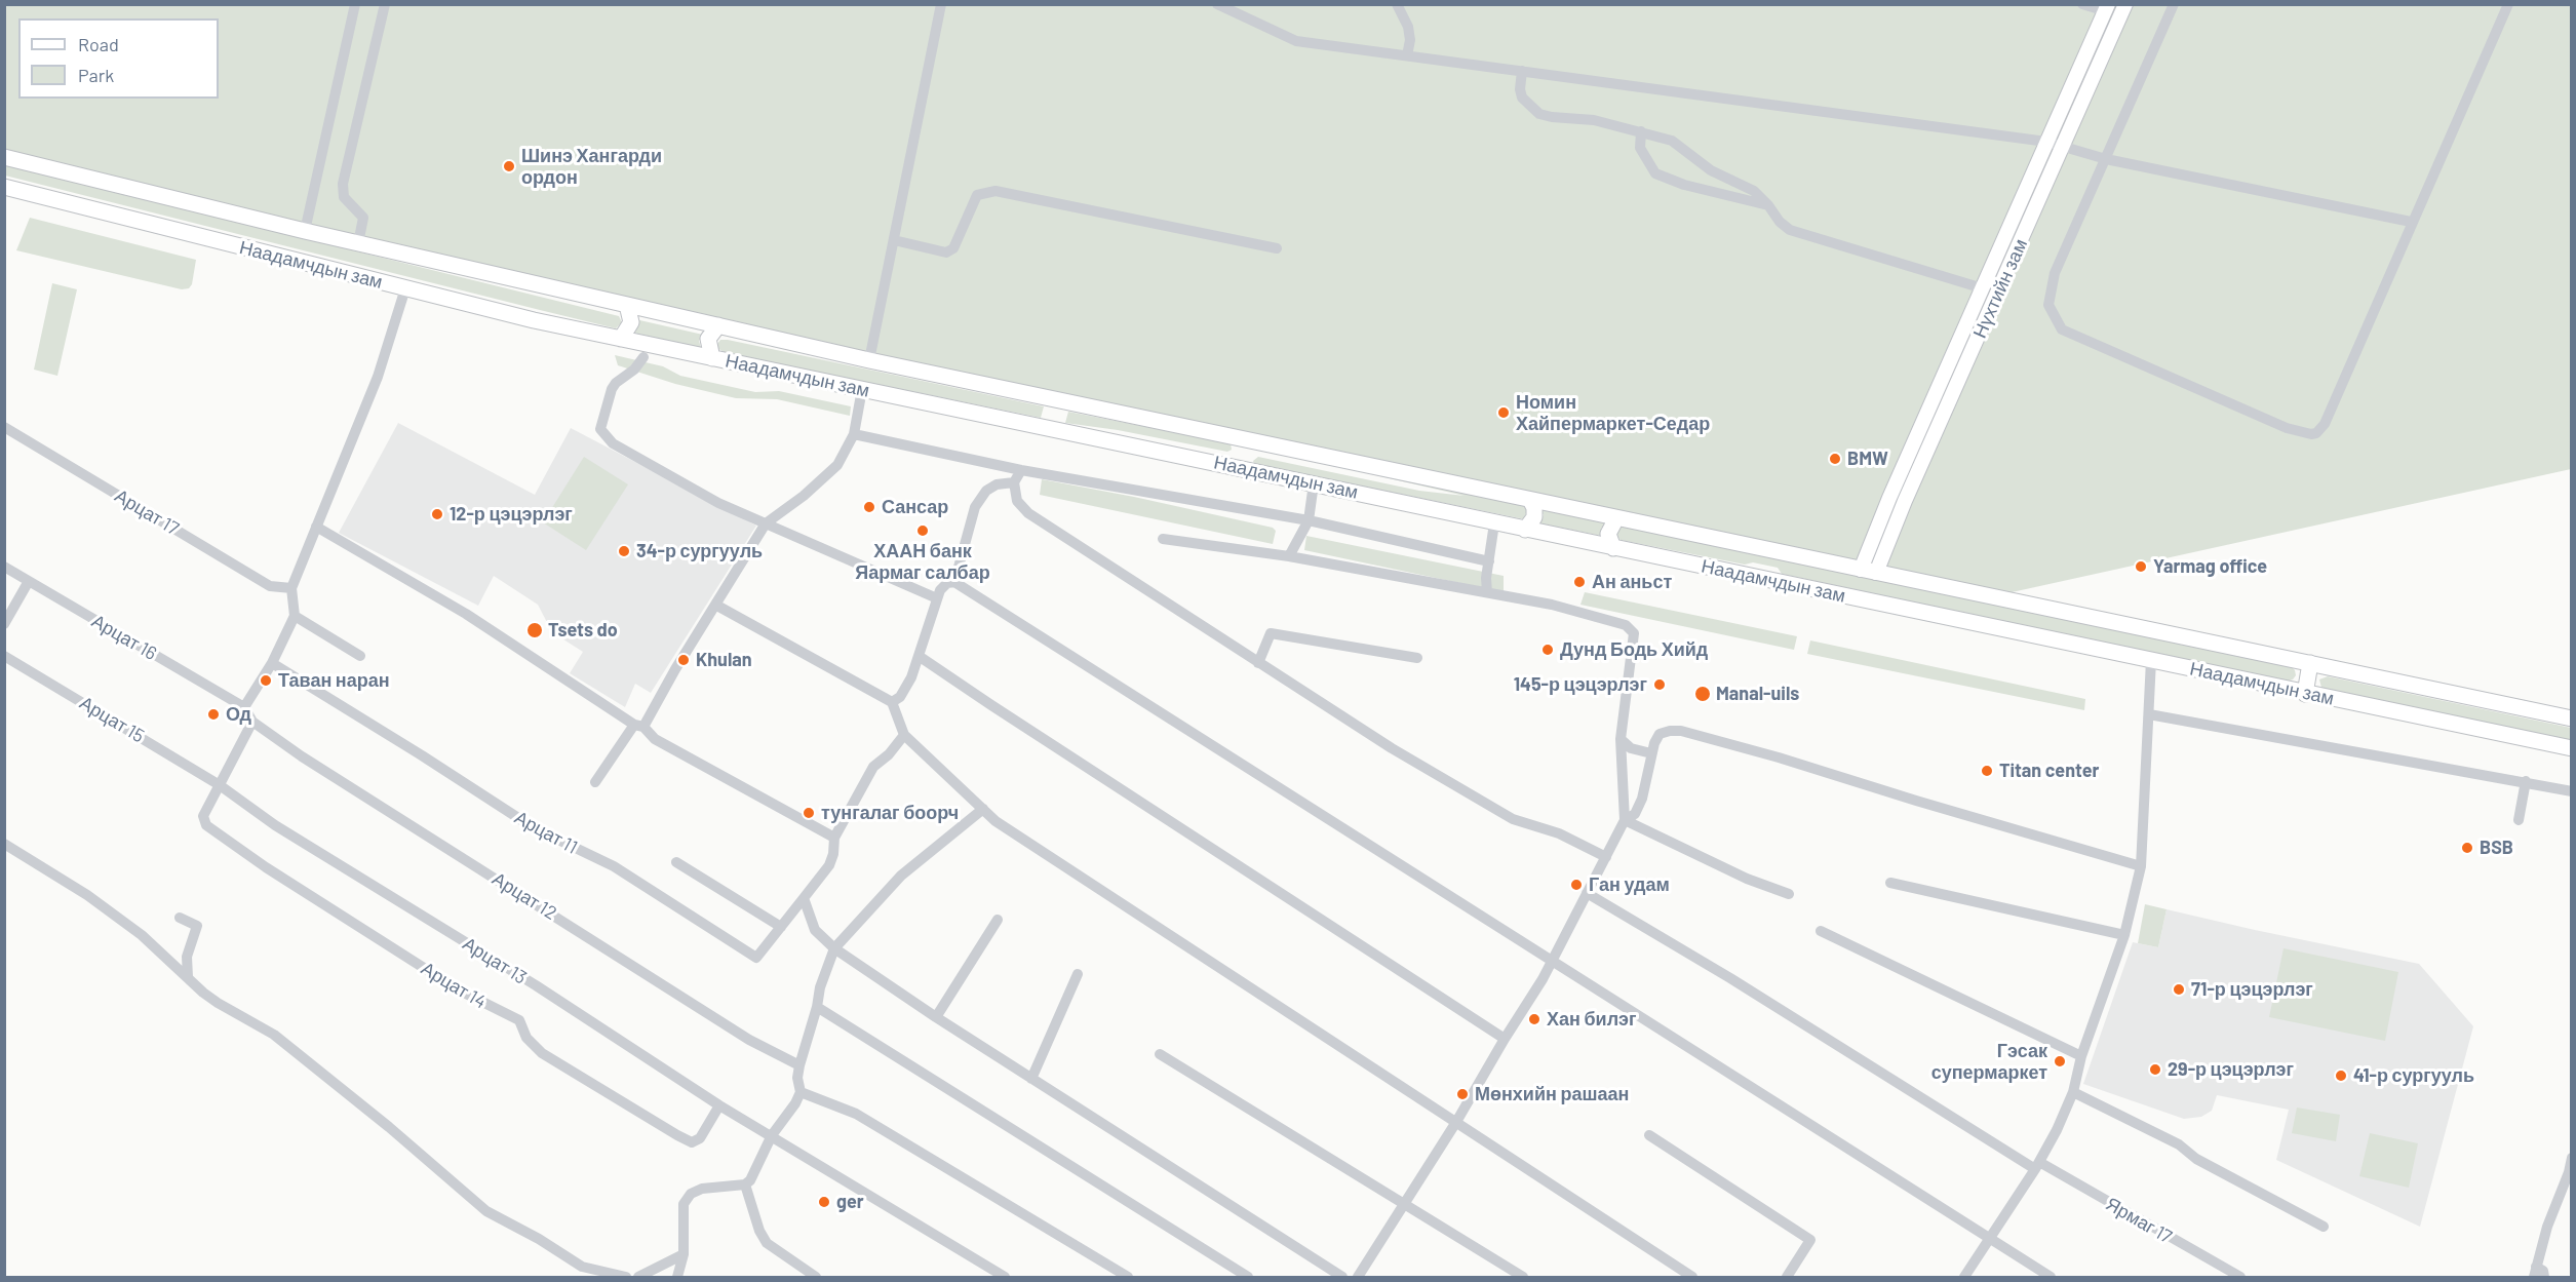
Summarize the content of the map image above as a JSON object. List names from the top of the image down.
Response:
{
  "streets": {
    "highway": ["Наадамчдын зам"],
    "main road": ["Нүхтийн зам"],
    "street": [
      "Арцат 17",
      "Арцат 16",
      "Арцат 15",
      "Арцат 11",
      "Арцат 12",
      "Арцат 13",
      "Арцат 14",
      "Ярмаг 17"
    ]
  },
  "crossings": [
    ["Наадамчдын зам", "Нүхтийн зам"],
    ["Арцат 15", "Арцат 13"],
    ["Арцат 15", "Арцат 14"],
    ["Арцат 13", "Арцат 14"]
  ],
  "places": [
    "Шинэ Хангарди ордон",
    "Номин Хайпермаркет-Седар",
    "BMW",
    "Сансар",
    "12-р цэцэрлэг",
    "ХААН банк Яармаг салбар",
    "34-р сургууль",
    "Yarmag office",
    "Ан аньст",
    "Tsets do",
    "Дунд Бодь Хийд",
    "Khulan",
    "Таван наран",
    "145-р цэцэрлэг",
    "Manal-uils",
    "Од",
    "Titan center",
    "тунгалаг боорч",
    "BSB",
    "Ган удам",
    "71-р цэцэрлэг",
    "Хан билэг",
    "Гэсак супермаркет",
    "29-р цэцэрлэг",
    "41-р сургууль",
    "Мөнхийн рашаан",
    "ger"
  ],
  "legend": ["Road", "Park"]
}
